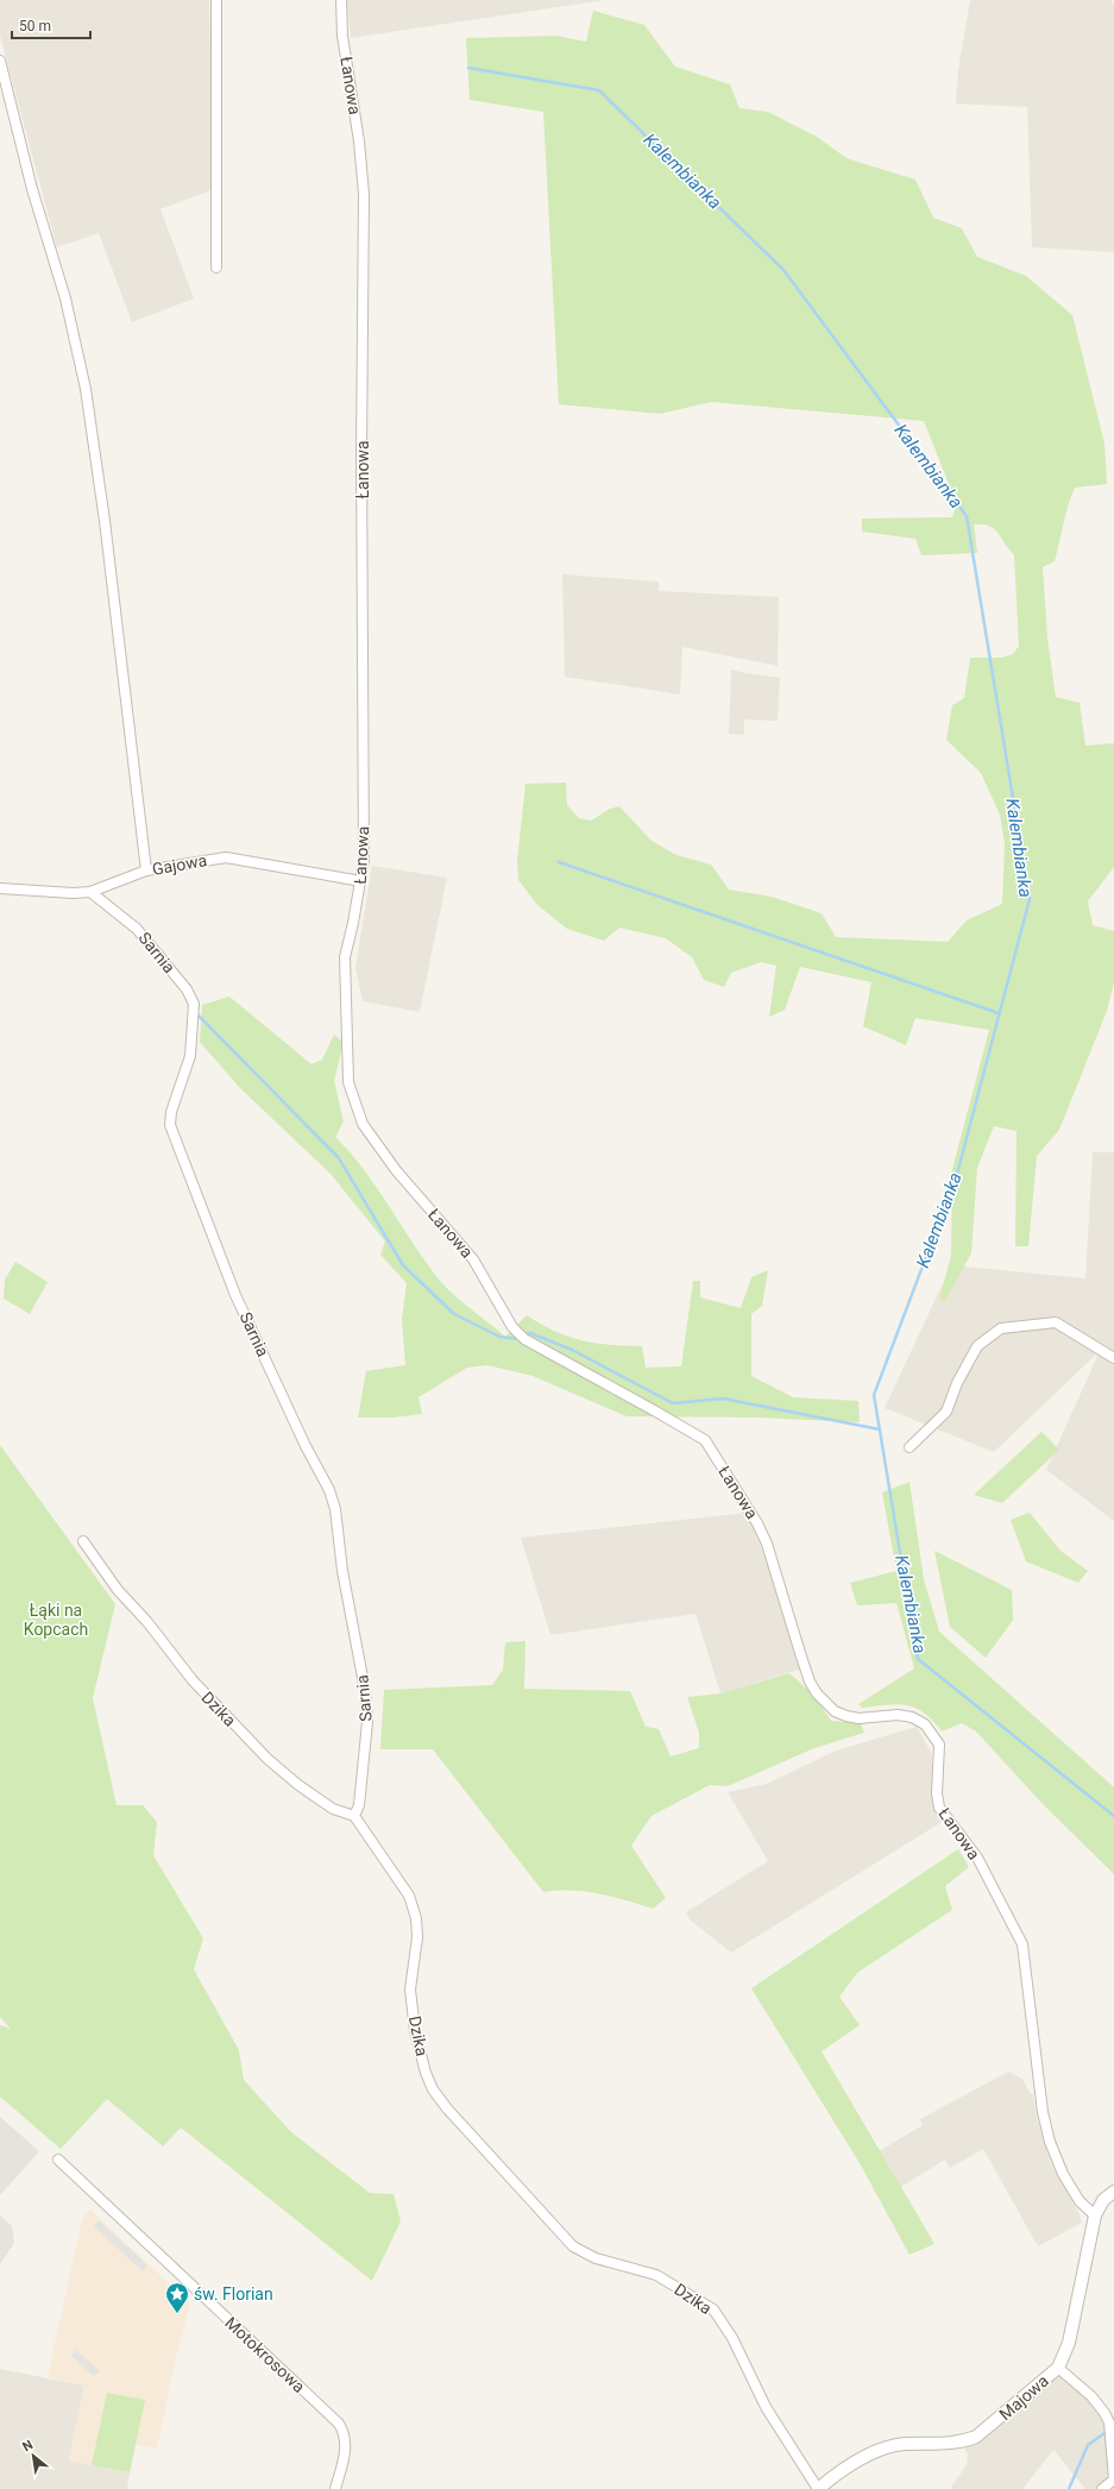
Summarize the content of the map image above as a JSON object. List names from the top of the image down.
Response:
{
  "streets": {
    "street": [
      "Łanowa",
      "Gajowa",
      "Sarnia",
      "Dzika",
      "Motokrosowa",
      "Majowa"
    ]
  },
  "crossings": [
    ["Łanowa", "Gajowa"],
    ["Łanowa", "Majowa"],
    ["Gajowa", "Sarnia"],
    ["Sarnia", "Dzika"],
    ["Dzika", "Majowa"]
  ],
  "water": ["Kalembianka"],
  "parks": ["Łąki na Kopcach"],
  "places": {
    "place": ["św. Florian"]
  },
  "scale_bar": "50 m",
  "north": "top left"
}
